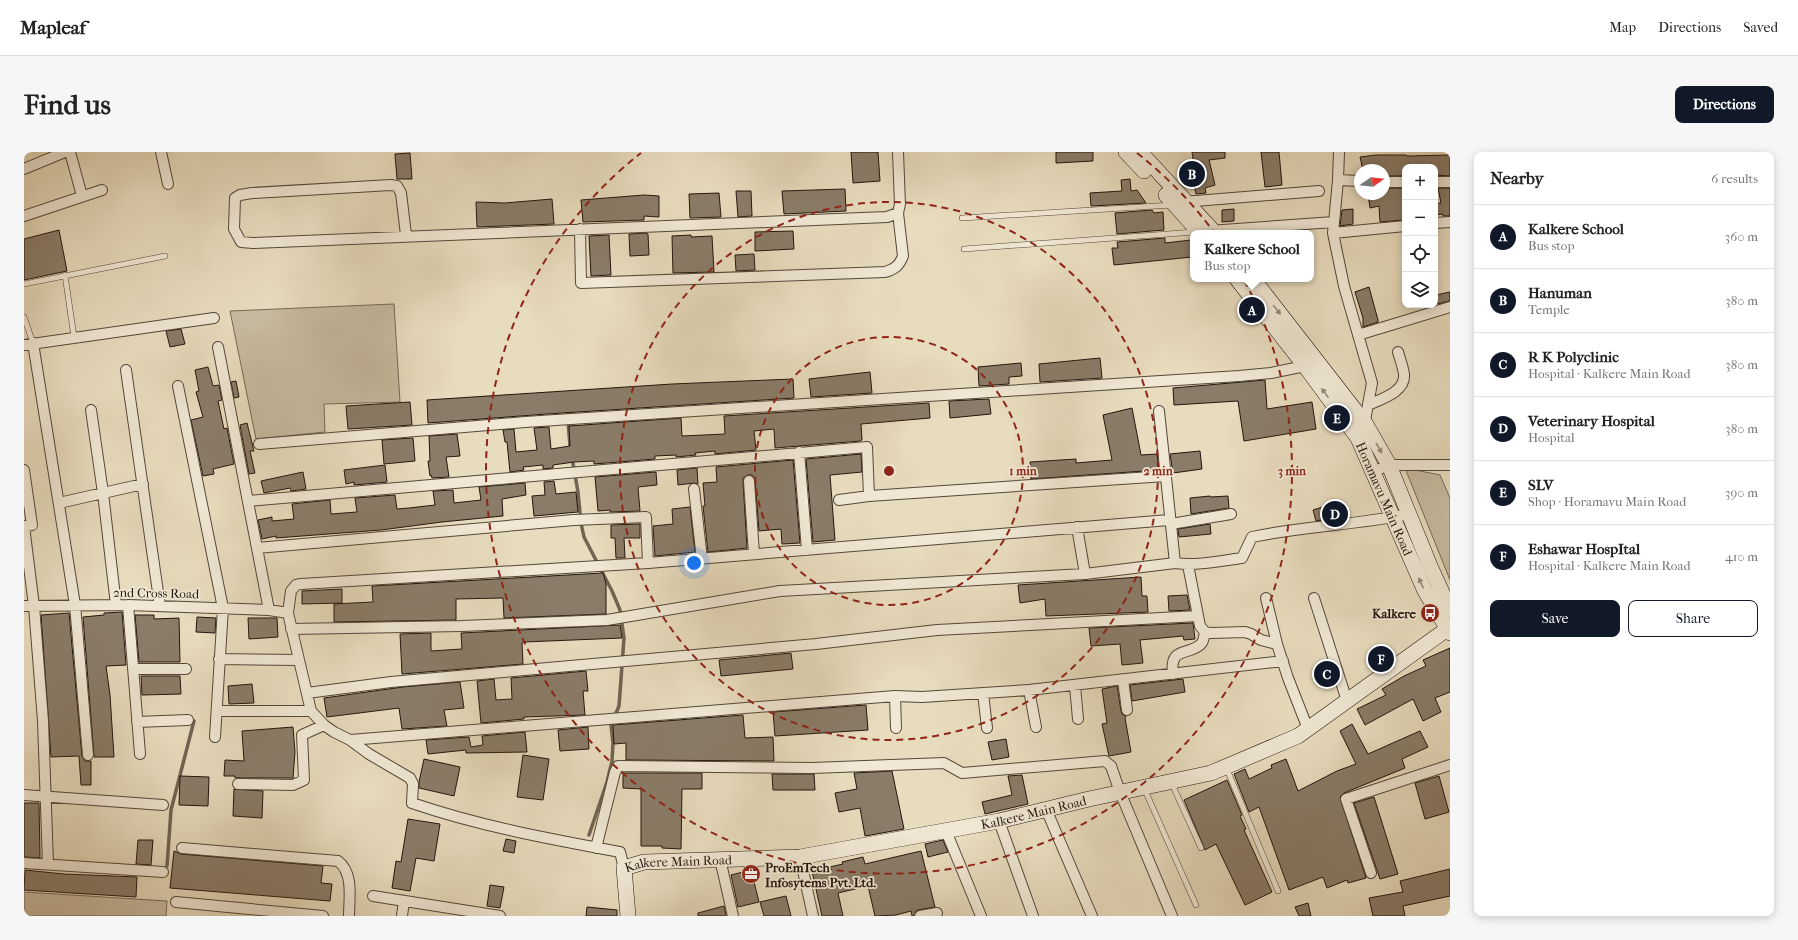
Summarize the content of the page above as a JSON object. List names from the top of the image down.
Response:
{
  "streets": {
    "main road": ["Horamavu Main Road", "Kalkere Main Road"],
    "street": ["2nd Cross Road"]
  },
  "crossings": [
    ["Horamavu Main Road", "Kalkere Main Road"]
  ],
  "places": {
    "bus stop": ["Kalkere"],
    "office": ["ProEmTech Infosytems Pvt. Ltd."]
  },
  "north": "right",
  "page": {
    "header": "Mapleaf",
    "nav": ["Map", "Directions", "Saved"],
    "buttons": [
      "Directions",
      ["Save", "Share"]
    ],
    "title": "Find us",
    "heading": ["Nearby", "6 results"],
    "pins": [
      "B",
      "A",
      "E",
      "D",
      "F",
      "C"
    ],
    "map_buttons": ["+", "−"],
    "list": [
      {
        "mark": "A",
        "name": "Kalkere School",
        "note": "Bus stop",
        "value": "360 m"
      },
      {
        "mark": "B",
        "name": "Hanuman",
        "note": "Temple",
        "value": "380 m"
      },
      {
        "mark": "C",
        "name": "R K Polyclinic",
        "note": "Hospital · Kalkere Main Road",
        "value": "380 m"
      },
      {
        "mark": "D",
        "name": "Veterinary Hospital",
        "note": "Hospital",
        "value": "380 m"
      },
      {
        "mark": "E",
        "name": "SLV",
        "note": "Shop · Horamavu Main Road",
        "value": "390 m"
      },
      {
        "mark": "F",
        "name": "Eshawar HospItal",
        "note": "Hospital · Kalkere Main Road",
        "value": "410 m"
      }
    ],
    "popup": ["Kalkere School", "Bus stop"]
  },
  "rings": ["1 min", "2 min", "3 min"]
}
